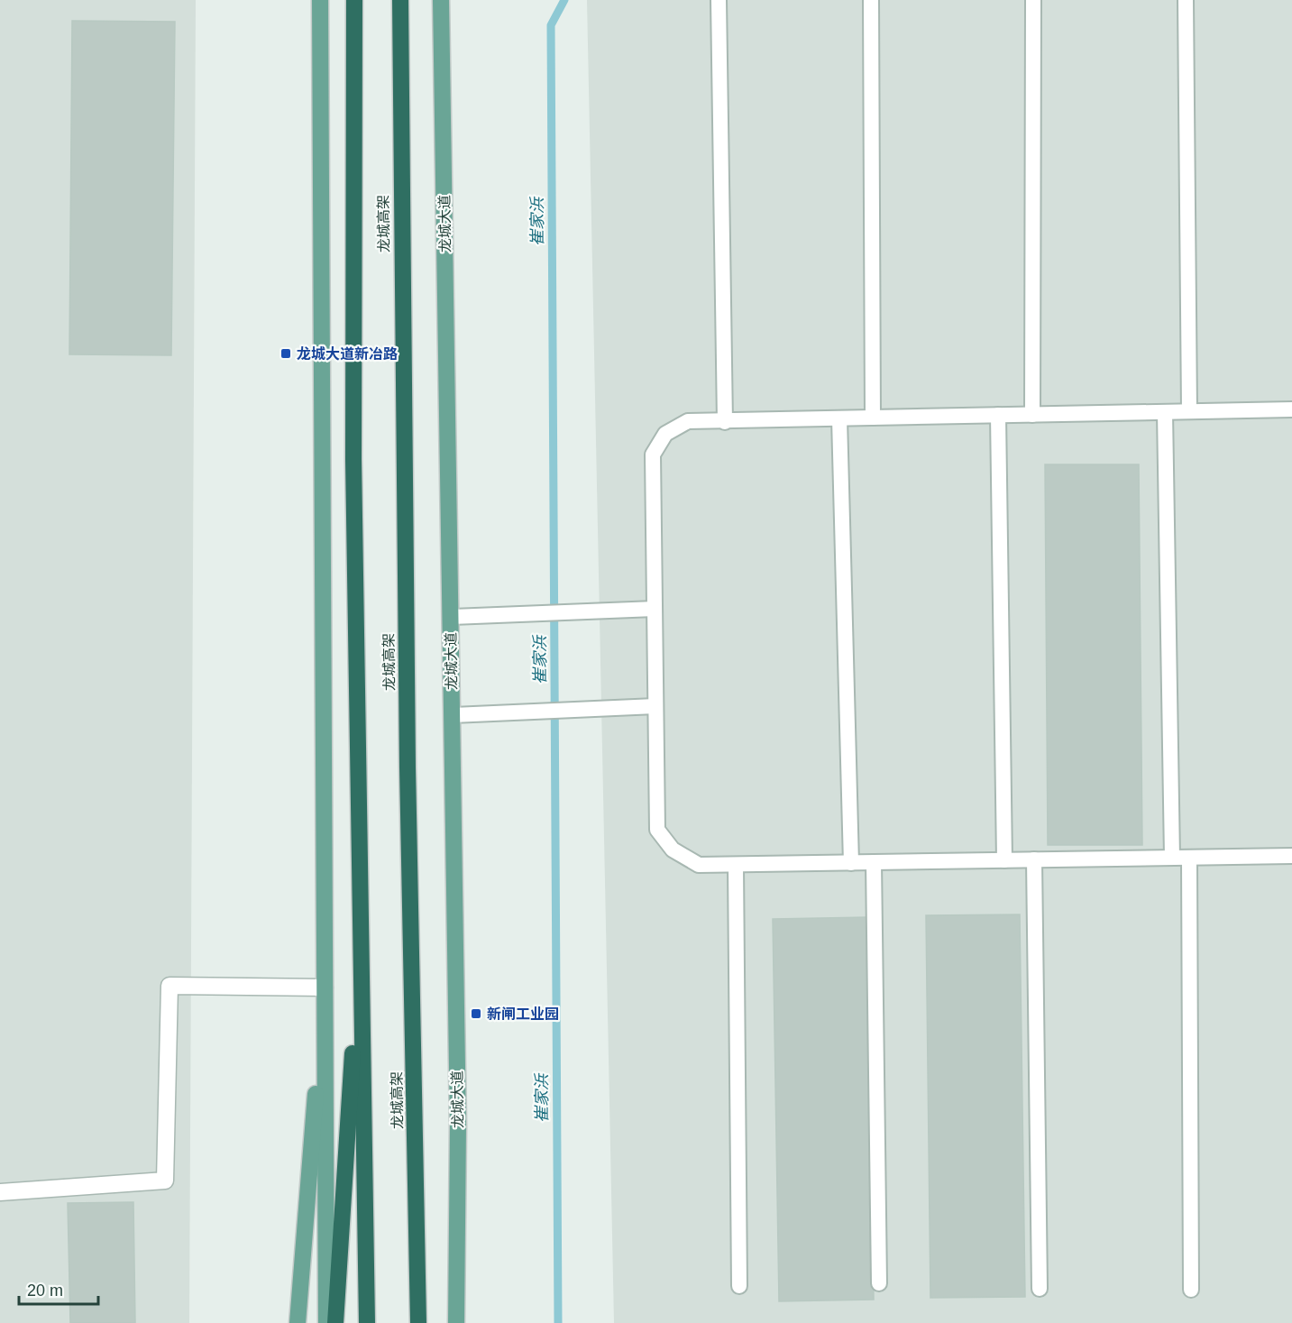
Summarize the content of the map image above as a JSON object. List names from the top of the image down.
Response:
{
  "streets": {
    "highway": ["龙城高架"],
    "main road": ["龙城大道"]
  },
  "water": ["崔家浜"],
  "places": {
    "transit": ["龙城大道新冶路", "新闸工业园"]
  },
  "scale_bar": "20 m"
}
